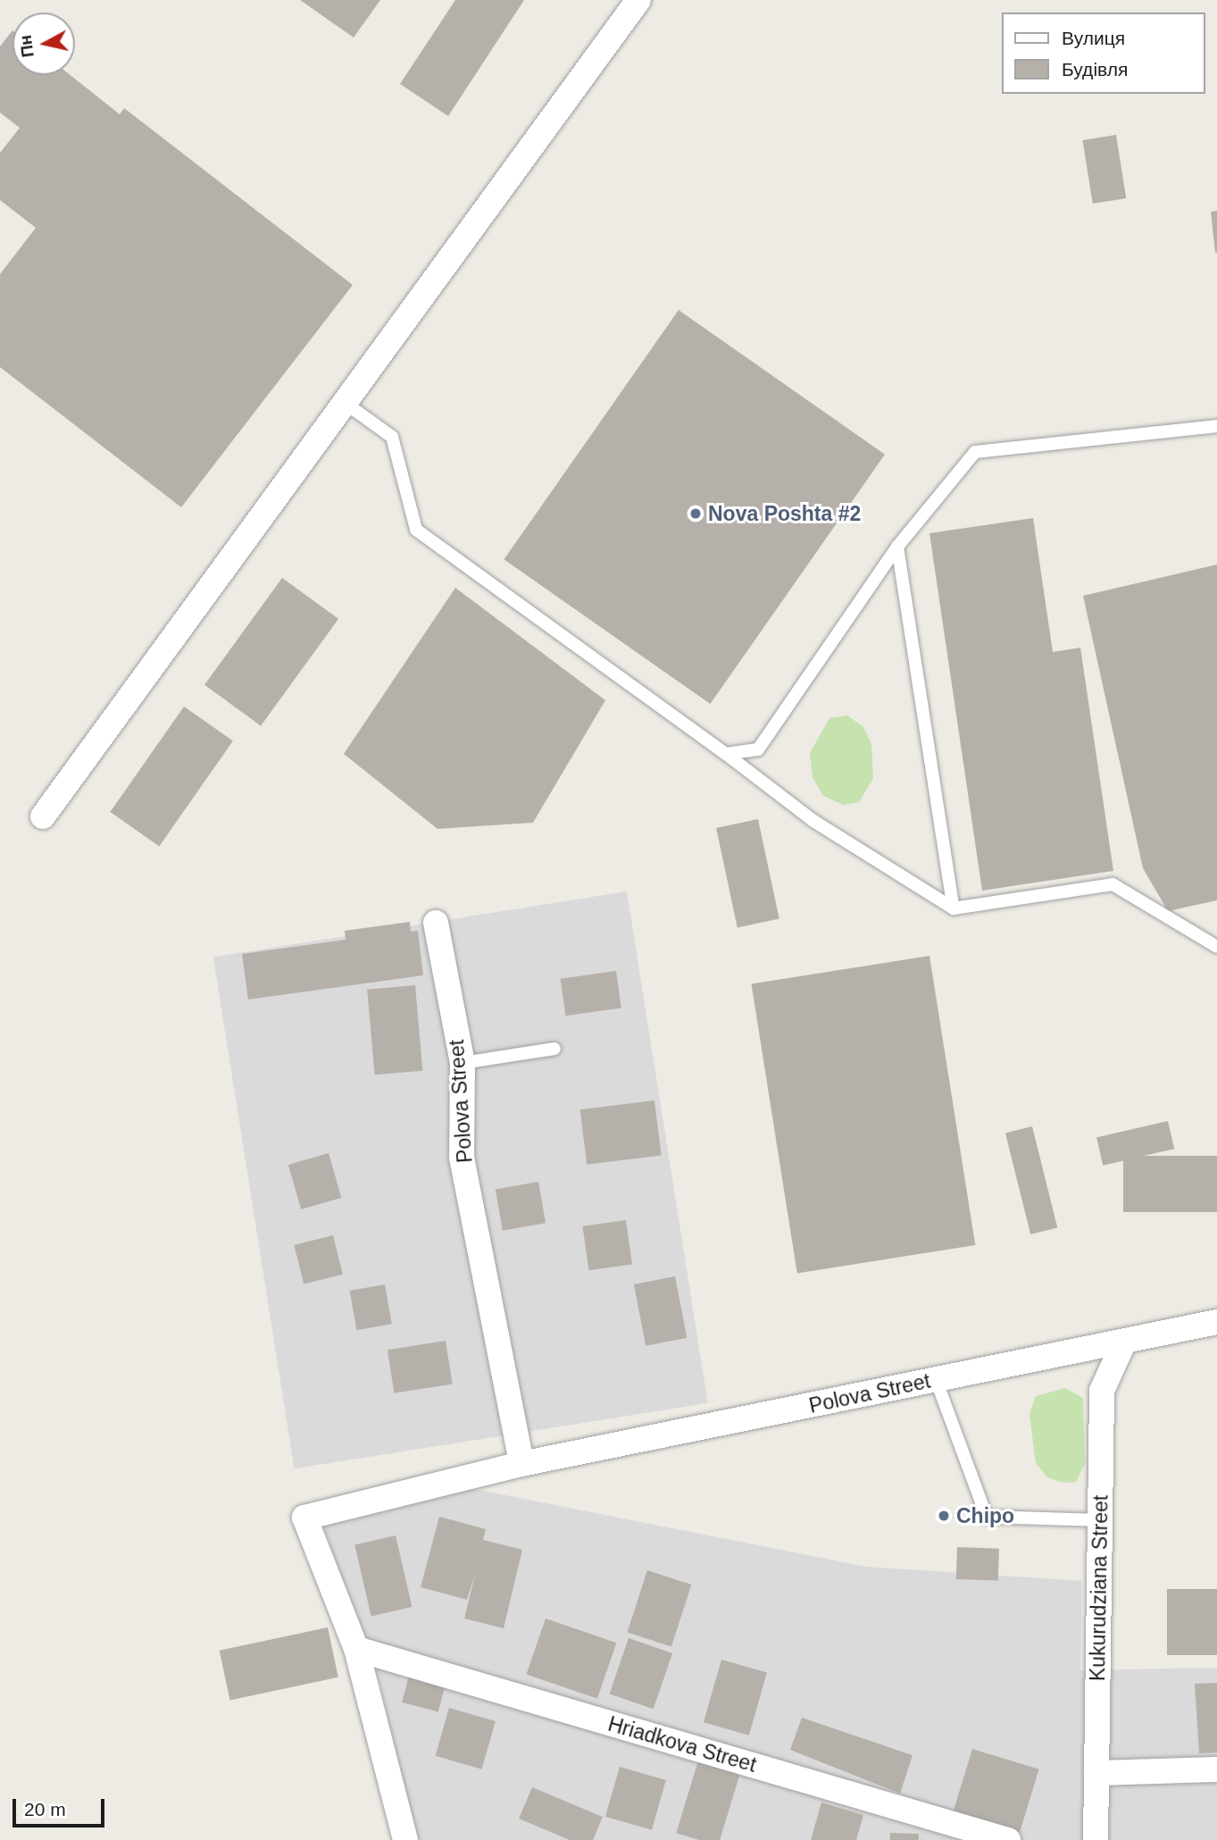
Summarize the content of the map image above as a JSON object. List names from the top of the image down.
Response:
{
  "streets": {
    "street": ["Polova Street", "Kukurudziana Street", "Hriadkova Street"]
  },
  "crossings": [
    ["Polova Street", "Kukurudziana Street"],
    ["Polova Street", "Hriadkova Street"]
  ],
  "places": ["Nova Poshta #2", "Chipo"],
  "legend": ["Вулиця", "Будівля"],
  "scale_bar": "20 m",
  "north": "left"
}
